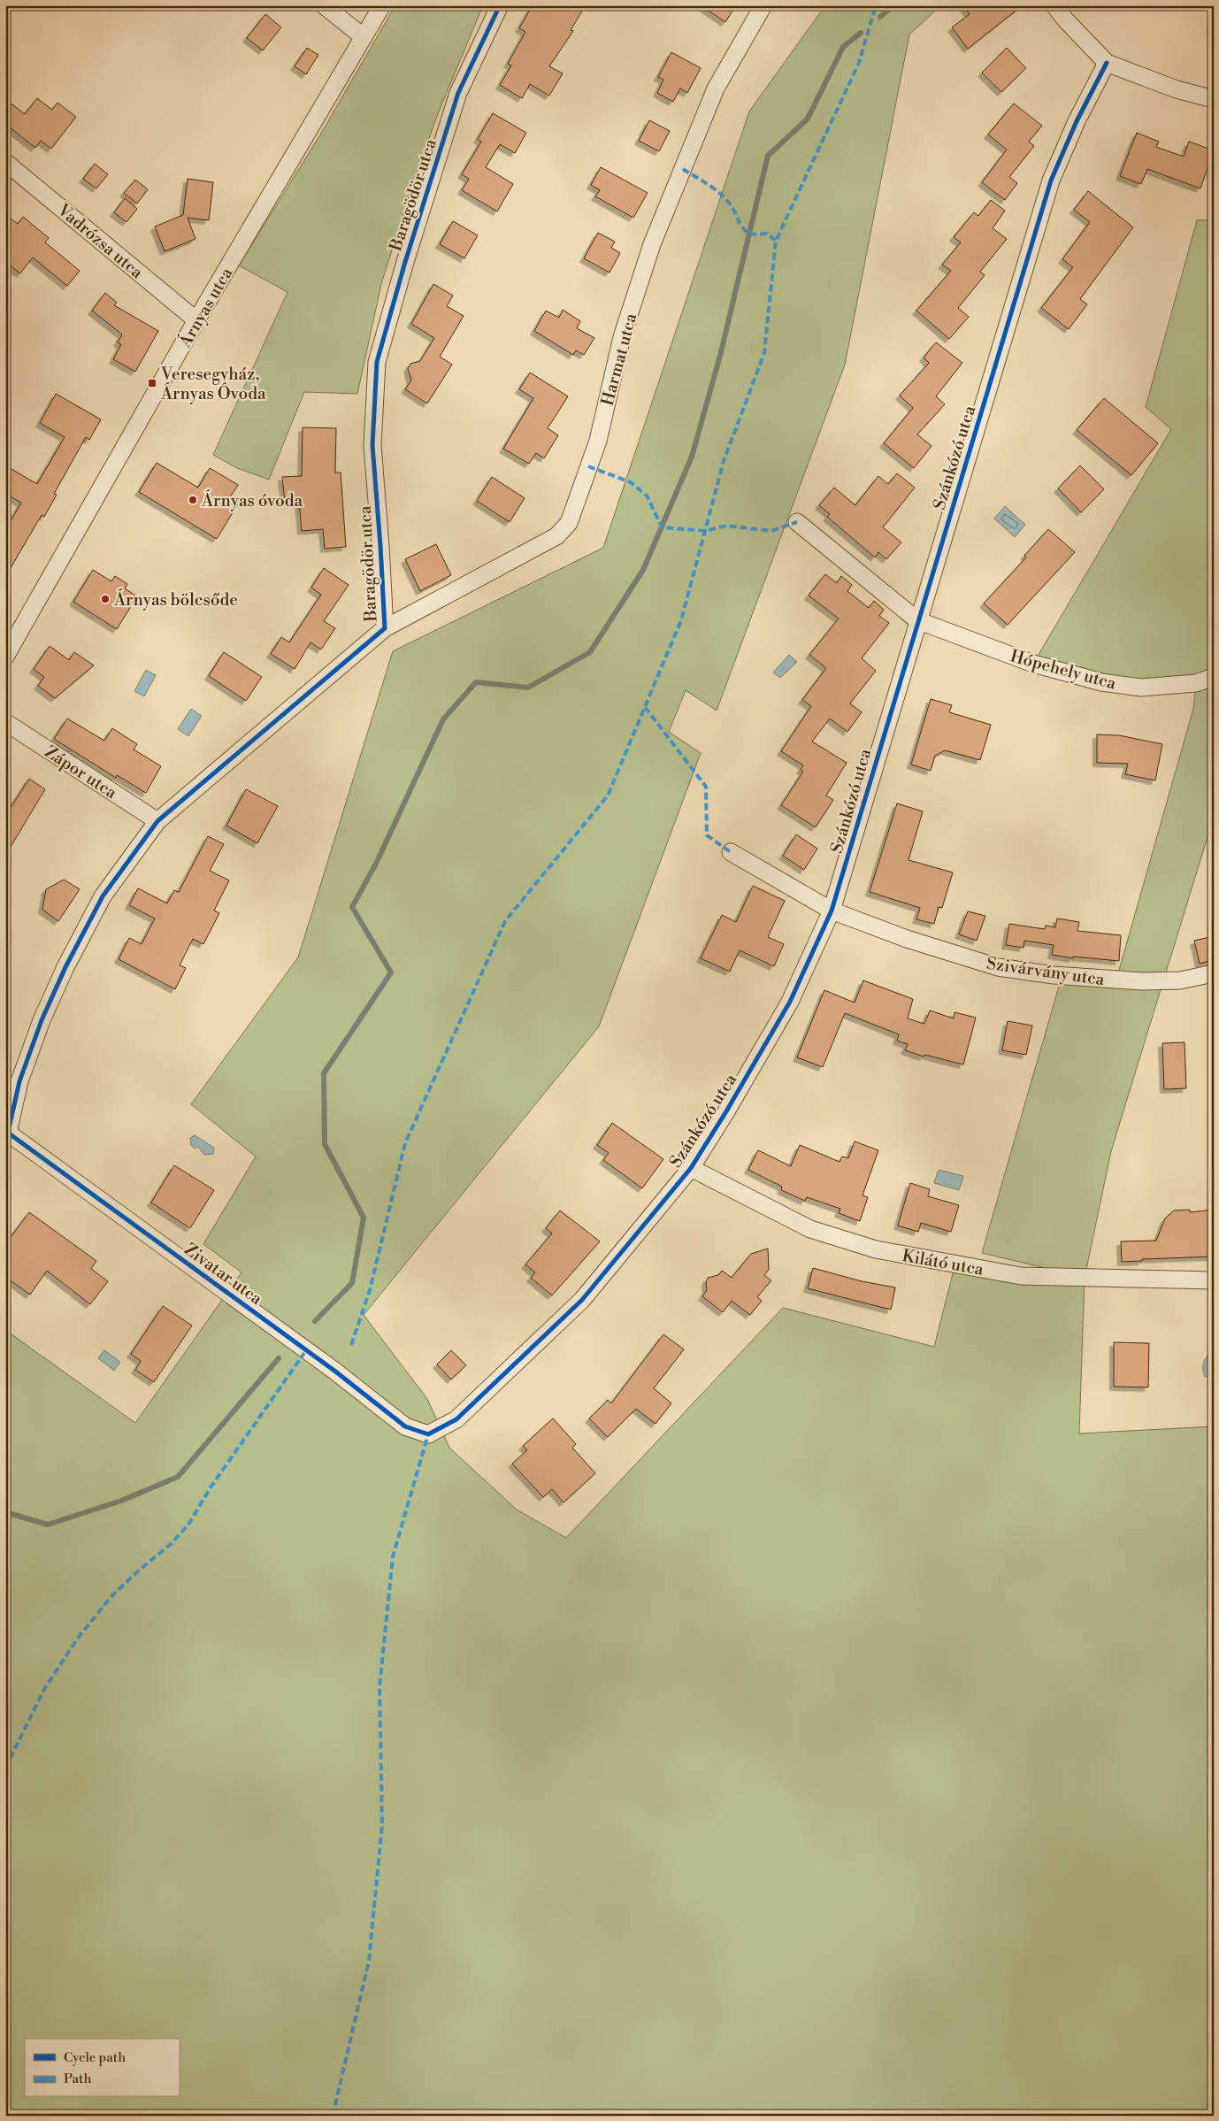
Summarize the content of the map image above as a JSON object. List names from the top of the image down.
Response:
{
  "streets": {
    "street": [
      "Baragödör utca",
      "Vadrózsa utca",
      "Árnyas utca",
      "Harmat utca",
      "Szánkózó utca",
      "Hópehely utca",
      "Zápor utca",
      "Szivárvány utca",
      "Kilátó utca",
      "Zivatar utca"
    ]
  },
  "crossings": [
    ["Baragödör utca", "Harmat utca"],
    ["Baragödör utca", "Zápor utca"],
    ["Baragödör utca", "Zivatar utca"],
    ["Vadrózsa utca", "Árnyas utca"],
    ["Szánkózó utca", "Hópehely utca"],
    ["Szánkózó utca", "Szivárvány utca"],
    ["Szánkózó utca", "Kilátó utca"],
    ["Szánkózó utca", "Zivatar utca"]
  ],
  "places": {
    "transit": ["Veresegyház, Árnyas Óvoda"],
    "other": ["Árnyas óvoda", "Árnyas bölcsőde"]
  },
  "legend": ["Cycle path", "Path"]
}
